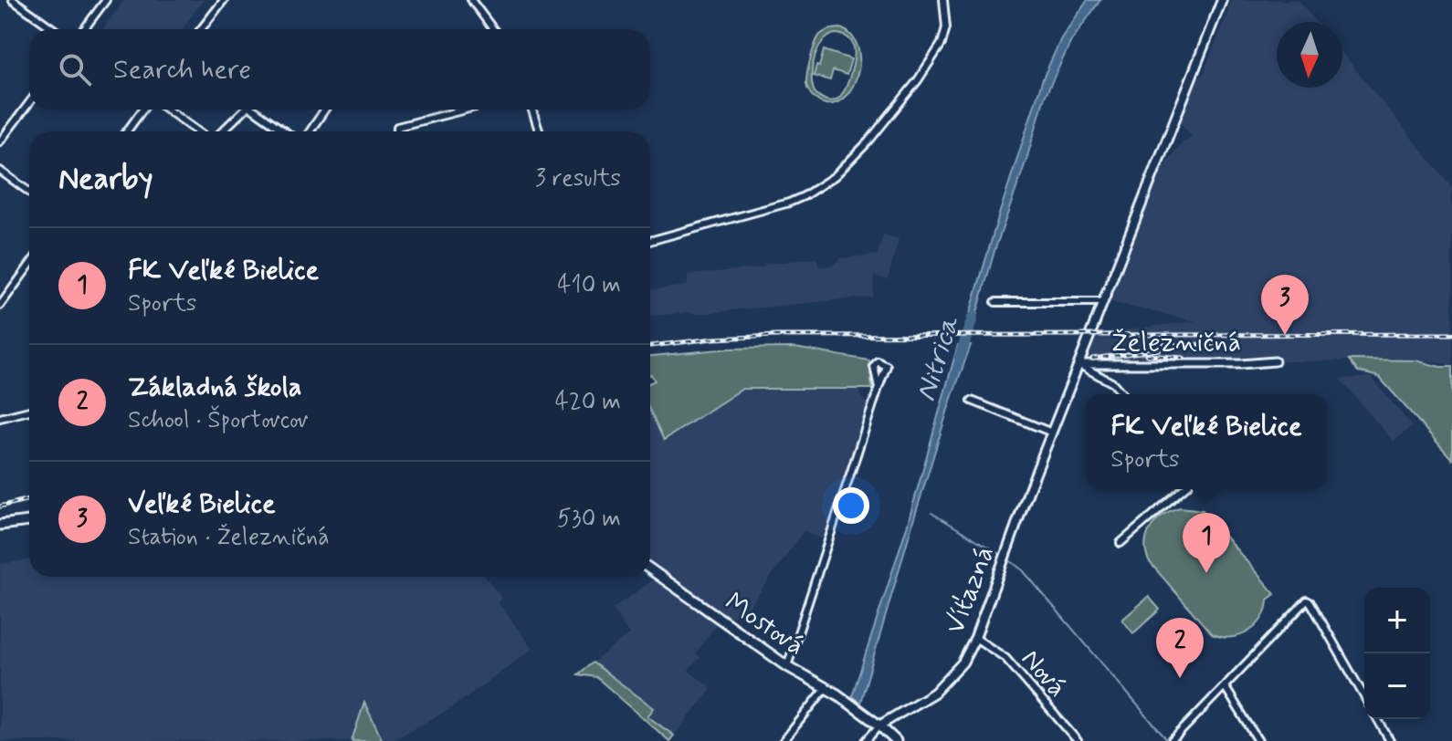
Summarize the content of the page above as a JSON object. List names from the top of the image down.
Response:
{
  "streets": {
    "main road": ["Víťazná", "Mostová"],
    "street": ["Železničná", "Nová"]
  },
  "crossings": [
    ["Železničná", "Víťazná"],
    ["Víťazná", "Mostová"],
    ["Víťazná", "Nová"]
  ],
  "water": ["Nitrica"],
  "north": "bottom",
  "page": {
    "search": "Search here",
    "heading": ["Nearby", "3 results"],
    "list": [
      {
        "mark": "1",
        "name": "FK Veľké Bielice",
        "note": "Sports",
        "value": "410 m"
      },
      {
        "mark": "2",
        "name": "Základná škola",
        "note": "School · Športovcov",
        "value": "420 m"
      },
      {
        "mark": "3",
        "name": "Veľké Bielice",
        "note": "Station · Železničná",
        "value": "530 m"
      }
    ],
    "pins": ["3", "1", "2"],
    "popup": ["FK Veľké Bielice", "Sports"],
    "map_buttons": ["+", "−"]
  }
}
